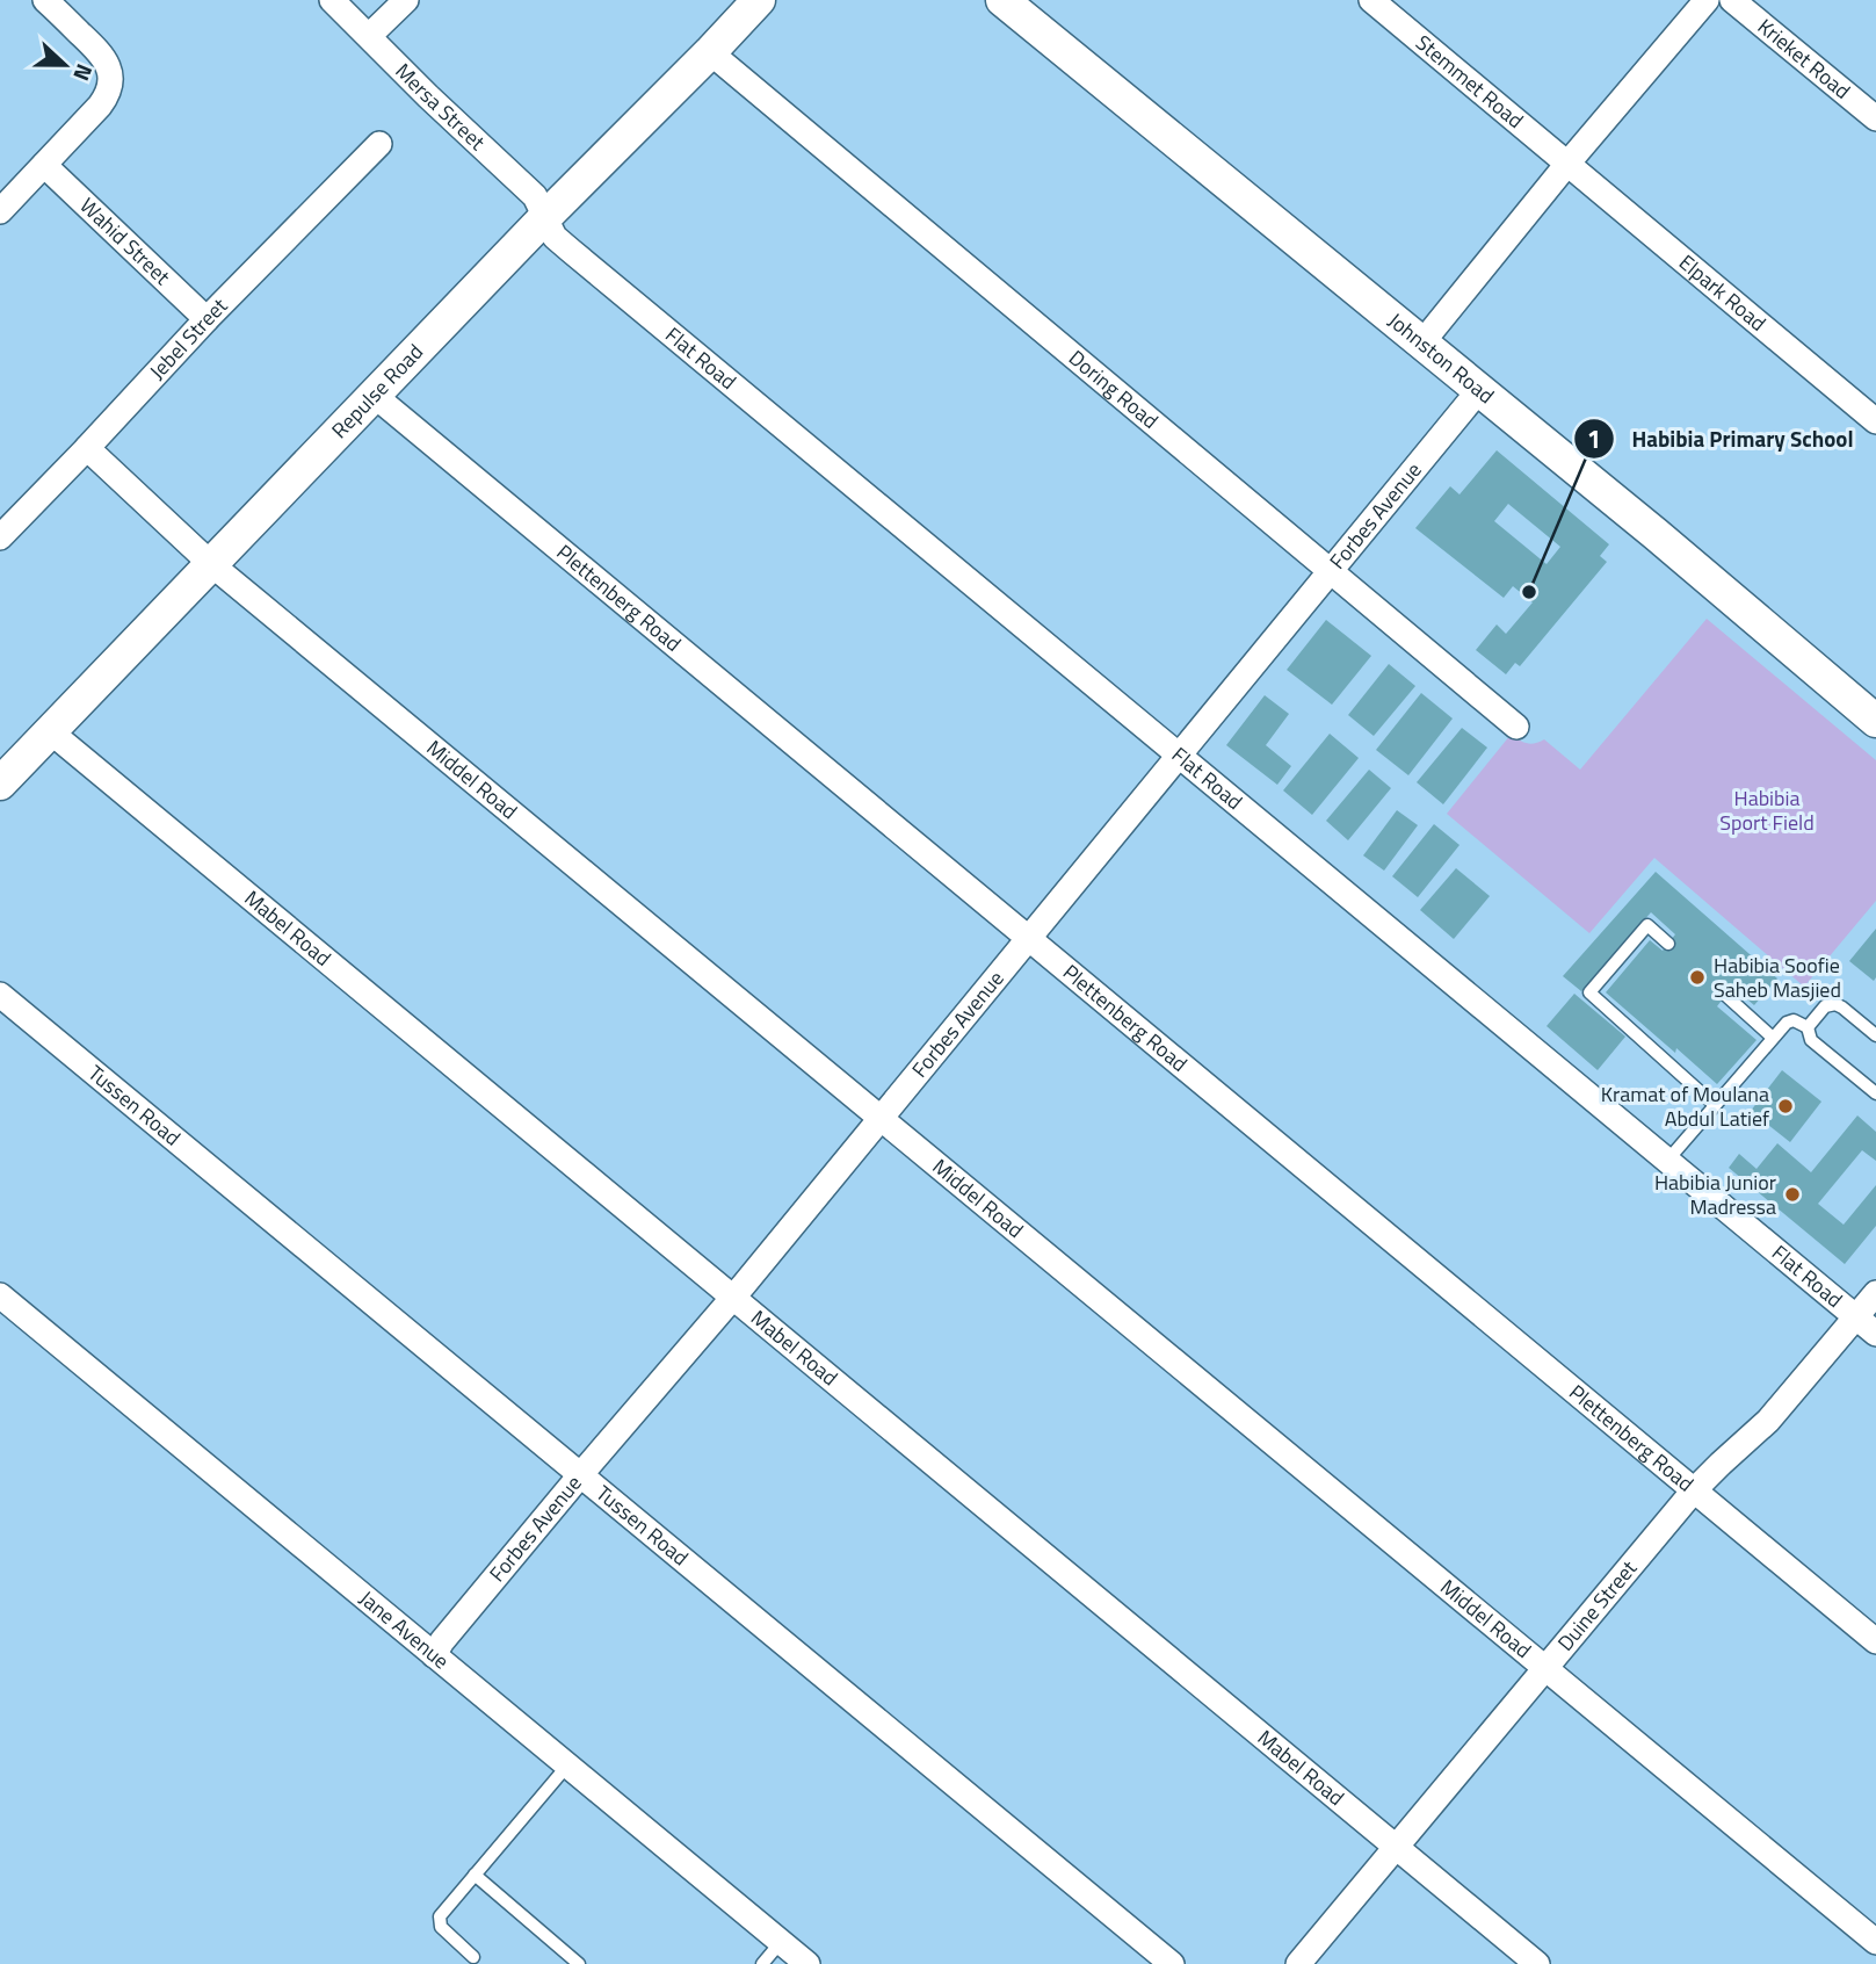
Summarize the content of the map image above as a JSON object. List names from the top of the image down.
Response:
{
  "streets": {
    "street": [
      "Krieket Road",
      "Stemmet Road",
      "Mersa Street",
      "Wahid Street",
      "Elpark Road",
      "Jebel Street",
      "Flat Road",
      "Johnston Road",
      "Doring Road",
      "Repulse Road",
      "Forbes Avenue",
      "Plettenberg Road",
      "Middel Road",
      "Mabel Road",
      "Tussen Road",
      "Duine Street",
      "Jane Avenue"
    ]
  },
  "crossings": [
    ["Stemmet Road", "Elpark Road"],
    ["Mersa Street", "Flat Road"],
    ["Mersa Street", "Repulse Road"],
    ["Wahid Street", "Jebel Street"],
    ["Jebel Street", "Middel Road"],
    ["Flat Road", "Repulse Road"],
    ["Flat Road", "Forbes Avenue"],
    ["Flat Road", "Duine Street"],
    ["Johnston Road", "Forbes Avenue"],
    ["Doring Road", "Repulse Road"],
    ["Doring Road", "Forbes Avenue"],
    ["Repulse Road", "Plettenberg Road"],
    ["Repulse Road", "Middel Road"],
    ["Repulse Road", "Mabel Road"],
    ["Forbes Avenue", "Plettenberg Road"],
    ["Forbes Avenue", "Middel Road"],
    ["Forbes Avenue", "Mabel Road"],
    ["Forbes Avenue", "Tussen Road"],
    ["Forbes Avenue", "Jane Avenue"],
    ["Plettenberg Road", "Duine Street"],
    ["Middel Road", "Duine Street"],
    ["Mabel Road", "Duine Street"]
  ],
  "parks": ["Habibia Sport Field"],
  "places": [
    "Habibia Primary School",
    "Habibia Soofie Saheb Masjied",
    "Kramat of Moulana Abdul Latief",
    "Habibia Junior Madressa"
  ],
  "north": "right"
}
